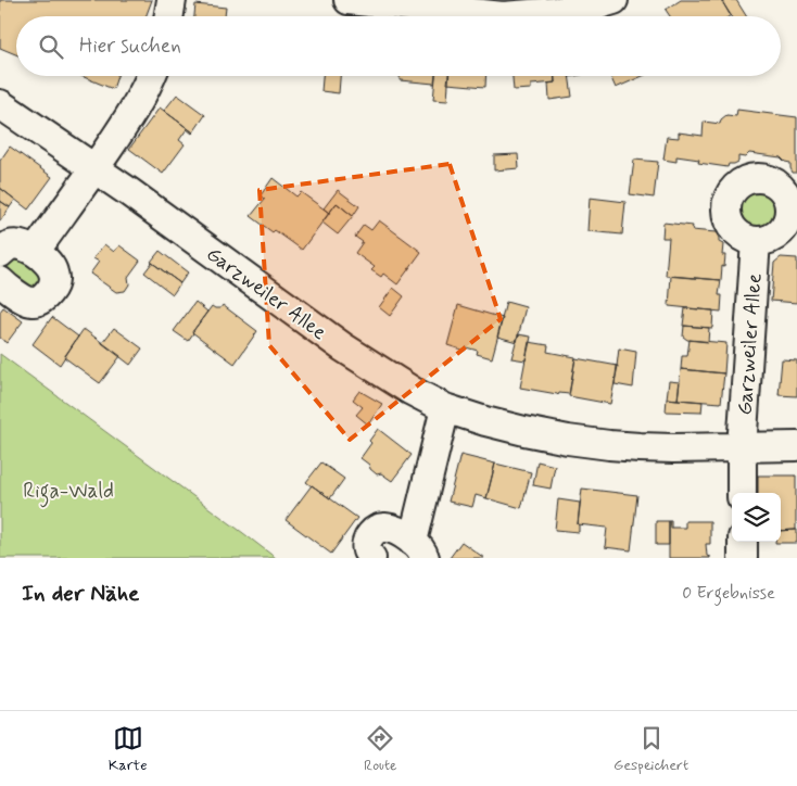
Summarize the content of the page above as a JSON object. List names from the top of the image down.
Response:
{
  "streets": {
    "street": ["Garzweiler Allee"]
  },
  "parks": ["Riga-Wald"],
  "page": {
    "search": "Hier suchen",
    "heading": ["In der Nähe", "0 Ergebnisse"],
    "nav": ["Karte", "Route", "Gespeichert"]
  }
}
